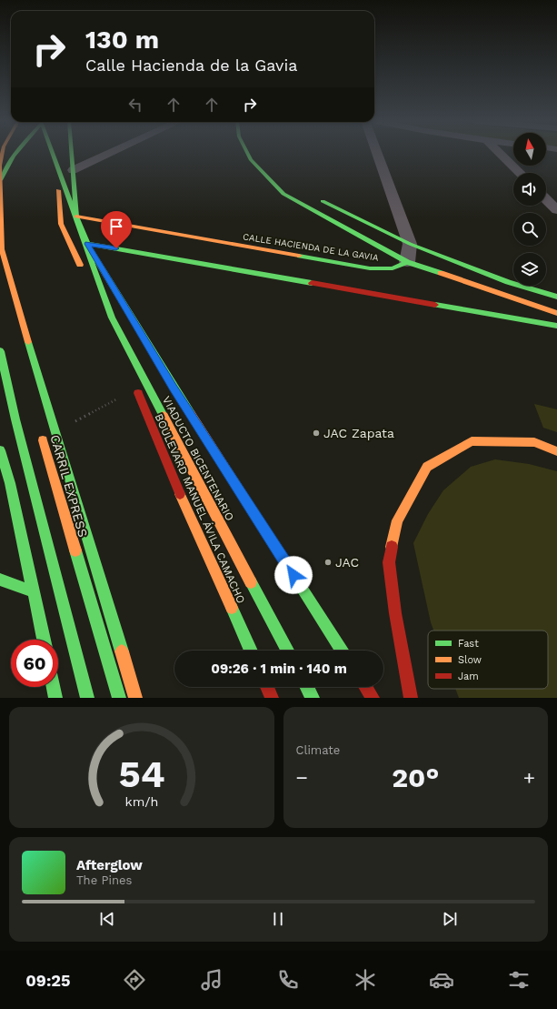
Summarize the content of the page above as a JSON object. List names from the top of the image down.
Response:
{
  "streets": {
    "main road": [
      "CALLE HACIENDA DE LA GAVIA",
      "VIADUCTO BICENTENARIO",
      "CARRIL EXPRESS",
      "BOULEVARD MANUEL ÁVILA CAMACHO"
    ]
  },
  "places": ["JAC Zapata", "JAC"],
  "legend": ["Fast", "Slow", "Jam"],
  "north": "top",
  "page": {
    "turn": ["130 m", "Calle Hacienda de la Gavia"],
    "limit": "60",
    "trip": "09:26 · 1 min · 140 m",
    "tile": "Climate",
    "heat": ["−", "20°", "+"],
    "song": ["Afterglow", "The Pines"],
    "tabs": "09:25",
    "gauge": ["54", "km/h"]
  }
}
